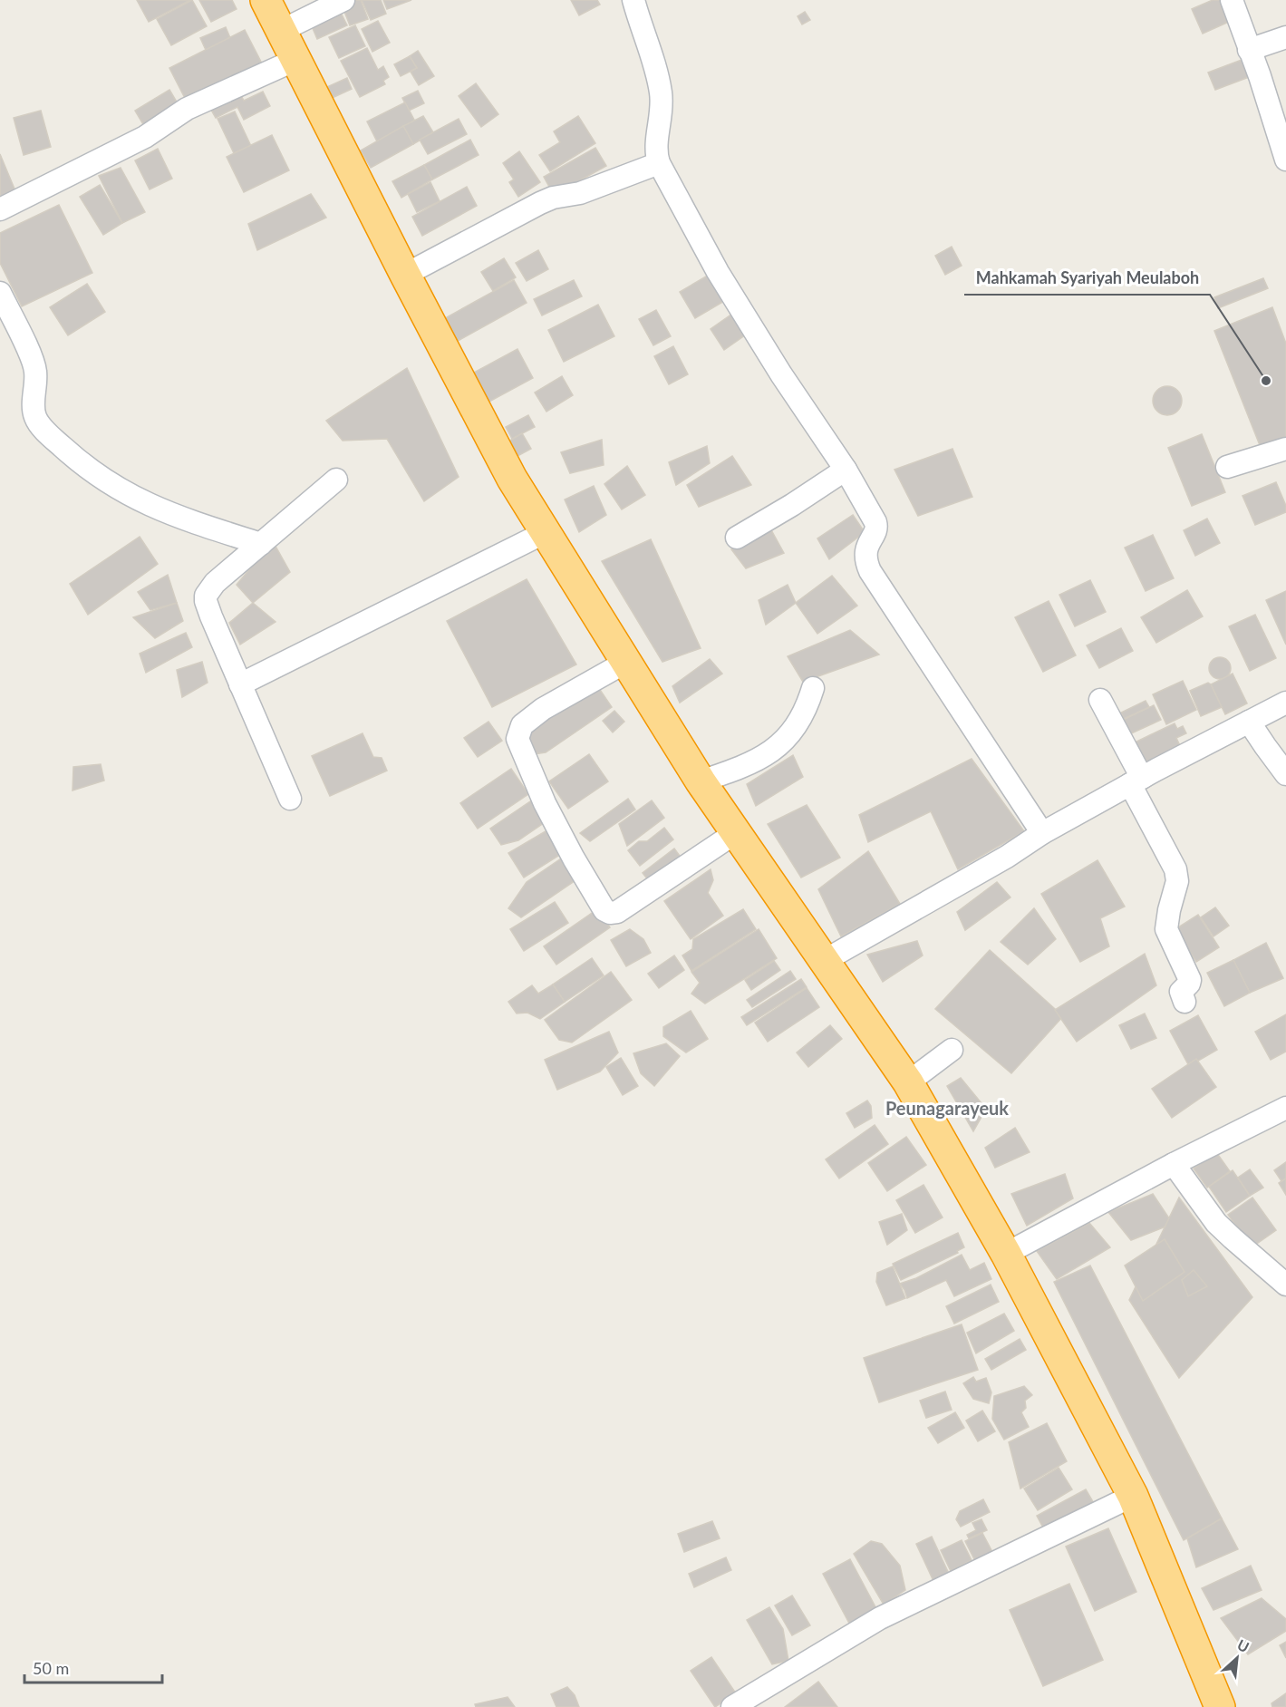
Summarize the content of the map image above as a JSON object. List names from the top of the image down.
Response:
{
  "districts": ["Peunagarayeuk"],
  "places": ["Mahkamah Syariyah Meulaboh"],
  "scale_bar": "50 m",
  "north": "top right"
}
